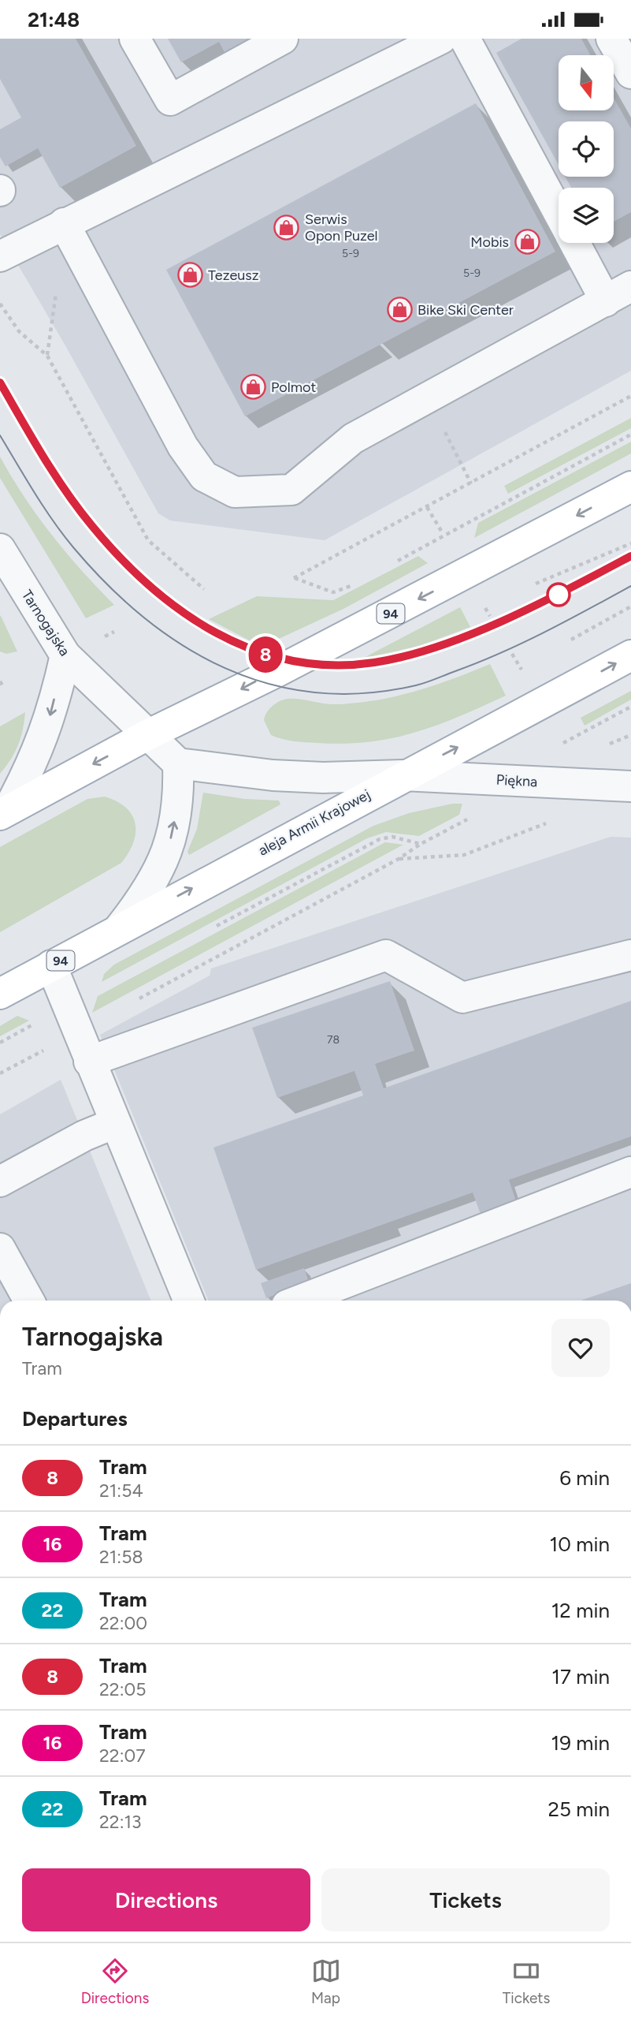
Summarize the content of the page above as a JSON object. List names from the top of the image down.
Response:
{
  "streets": {
    "main road": ["94", "aleja Armii Krajowej"],
    "street": ["Tarnogajska", "Piękna"]
  },
  "crossings": [
    ["94", "Tarnogajska"],
    ["Tarnogajska", "Piękna"],
    ["Piękna", "aleja Armii Krajowej"]
  ],
  "places": {
    "shop": [
      "Serwis Opon Puzel",
      "Mobis",
      "Tezeusz",
      "Bike Ski Center",
      "Polmot"
    ]
  },
  "lines": ["tram line 8"],
  "house_numbers": ["5-9", "5-9", "78"],
  "north": "bottom",
  "page": {
    "status": "21:48",
    "on_map": "8",
    "heading": [
      ["Tarnogajska", "Tram"],
      "Departures"
    ],
    "list": [
      {
        "mark": "8",
        "name": "Tram",
        "note": "21:54",
        "value": "6 min"
      },
      {
        "mark": "16",
        "name": "Tram",
        "note": "21:58",
        "value": "10 min"
      },
      {
        "mark": "22",
        "name": "Tram",
        "note": "22:00",
        "value": "12 min"
      },
      {
        "mark": "8",
        "name": "Tram",
        "note": "22:05",
        "value": "17 min"
      },
      {
        "mark": "16",
        "name": "Tram",
        "note": "22:07",
        "value": "19 min"
      },
      {
        "mark": "22",
        "name": "Tram",
        "note": "22:13",
        "value": "25 min"
      }
    ],
    "buttons": ["Directions", "Tickets"],
    "tabs": ["Directions", "Map", "Tickets"]
  }
}
